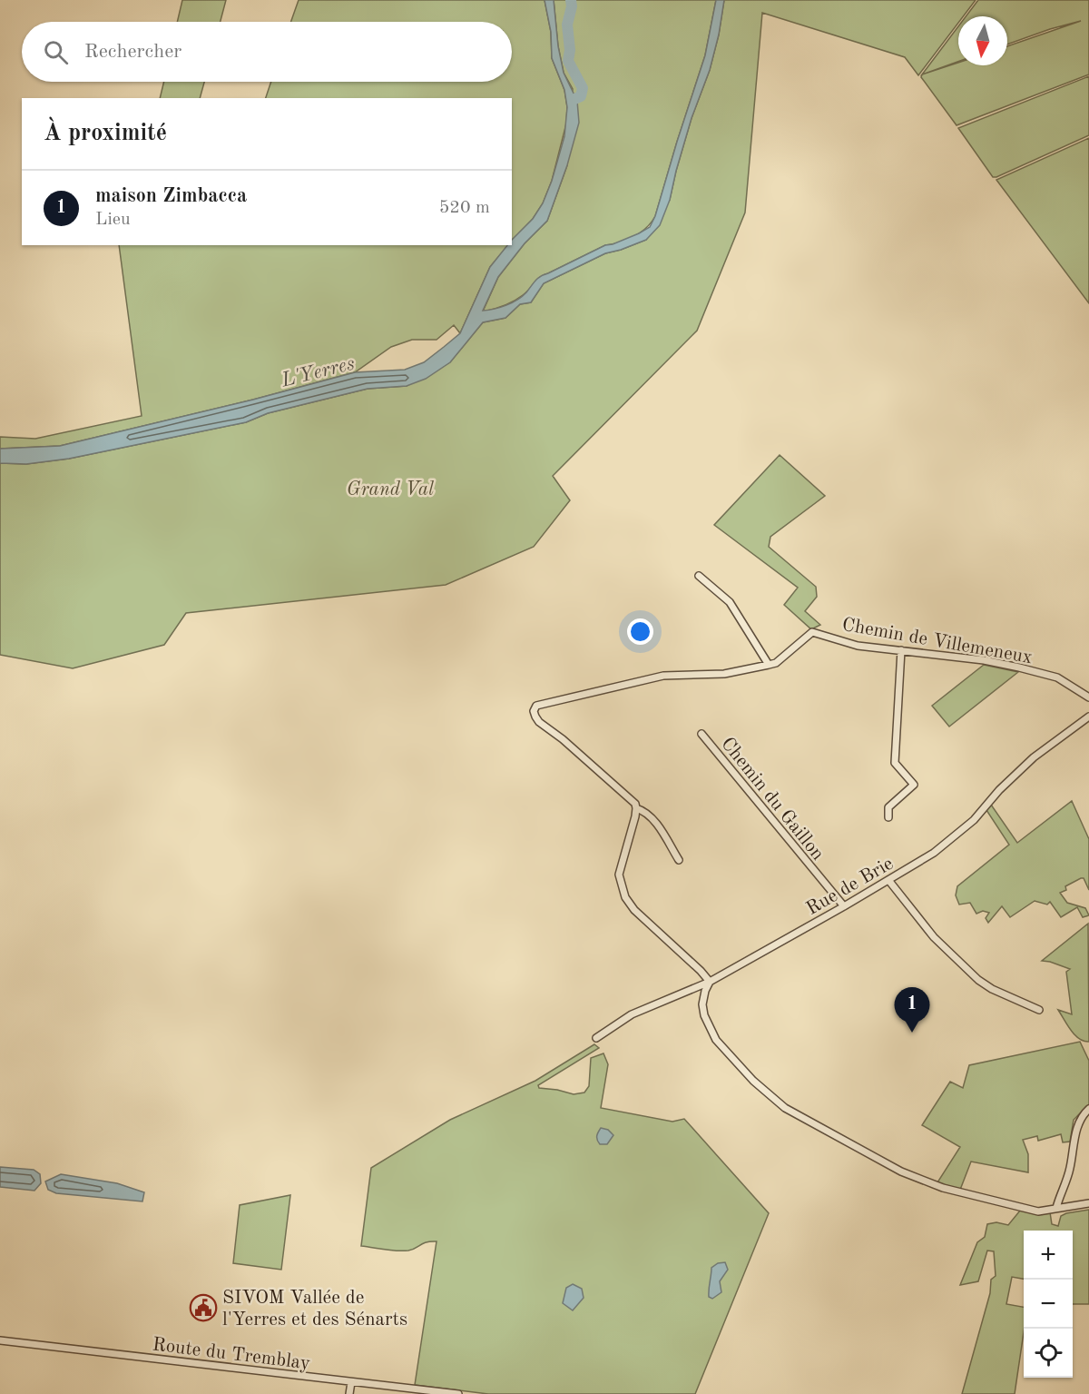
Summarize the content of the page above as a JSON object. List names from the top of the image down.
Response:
{
  "streets": {
    "street": [
      "Chemin de Villemeneux",
      "Chemin du Gaillon",
      "Rue de Brie",
      "Route du Tremblay"
    ]
  },
  "crossings": [
    ["Chemin du Gaillon", "Rue de Brie"]
  ],
  "water": ["L'Yerres"],
  "parks": ["Grand Val"],
  "places": {
    "public building": ["SIVOM Vallée de l'Yerres et des Sénarts"]
  },
  "north": "bottom",
  "page": {
    "search": "Rechercher",
    "heading": "À proximité",
    "list": [
      {
        "mark": "1",
        "name": "maison Zimbacca",
        "note": "Lieu",
        "value": "520 m"
      }
    ],
    "pins": "1",
    "map_buttons": ["+", "−"]
  }
}
